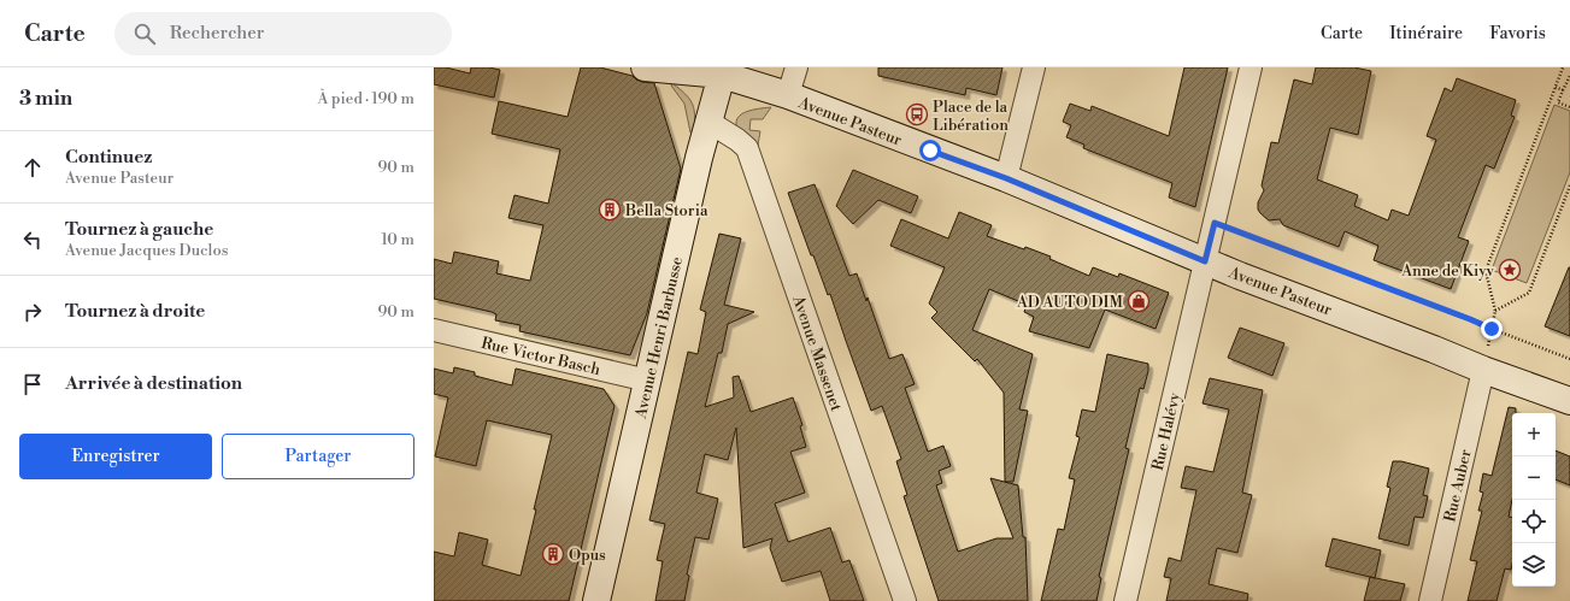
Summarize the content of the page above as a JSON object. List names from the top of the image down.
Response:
{
  "streets": {
    "main road": ["Avenue Pasteur", "Avenue Henri Barbusse"],
    "street": [
      "Avenue Massenet",
      "Rue Victor Basch",
      "Rue Halévy",
      "Rue Auber"
    ]
  },
  "crossings": [
    ["Avenue Pasteur", "Avenue Henri Barbusse"],
    ["Avenue Pasteur", "Rue Halévy"],
    ["Avenue Pasteur", "Rue Auber"],
    ["Avenue Henri Barbusse", "Avenue Massenet"],
    ["Avenue Henri Barbusse", "Rue Victor Basch"]
  ],
  "places": {
    "bus stop": ["Place de la Libération"],
    "building": ["Bella Storia", "Opus"],
    "place": ["Anne de Kiyv"],
    "shop": ["AD AUTO DIM"]
  },
  "page": {
    "header": "Carte",
    "search": "Rechercher",
    "nav": ["Carte", "Itinéraire", "Favoris"],
    "heading": ["3 min", "À pied · 190 m"],
    "list": [
      ["Continuez", "Avenue Pasteur", "90 m"],
      ["Tournez à gauche", "Avenue Jacques Duclos", "10 m"],
      ["Tournez à droite", "90 m"],
      "Arrivée à destination"
    ],
    "map_buttons": ["+", "−"],
    "buttons": ["Enregistrer", "Partager"]
  }
}
